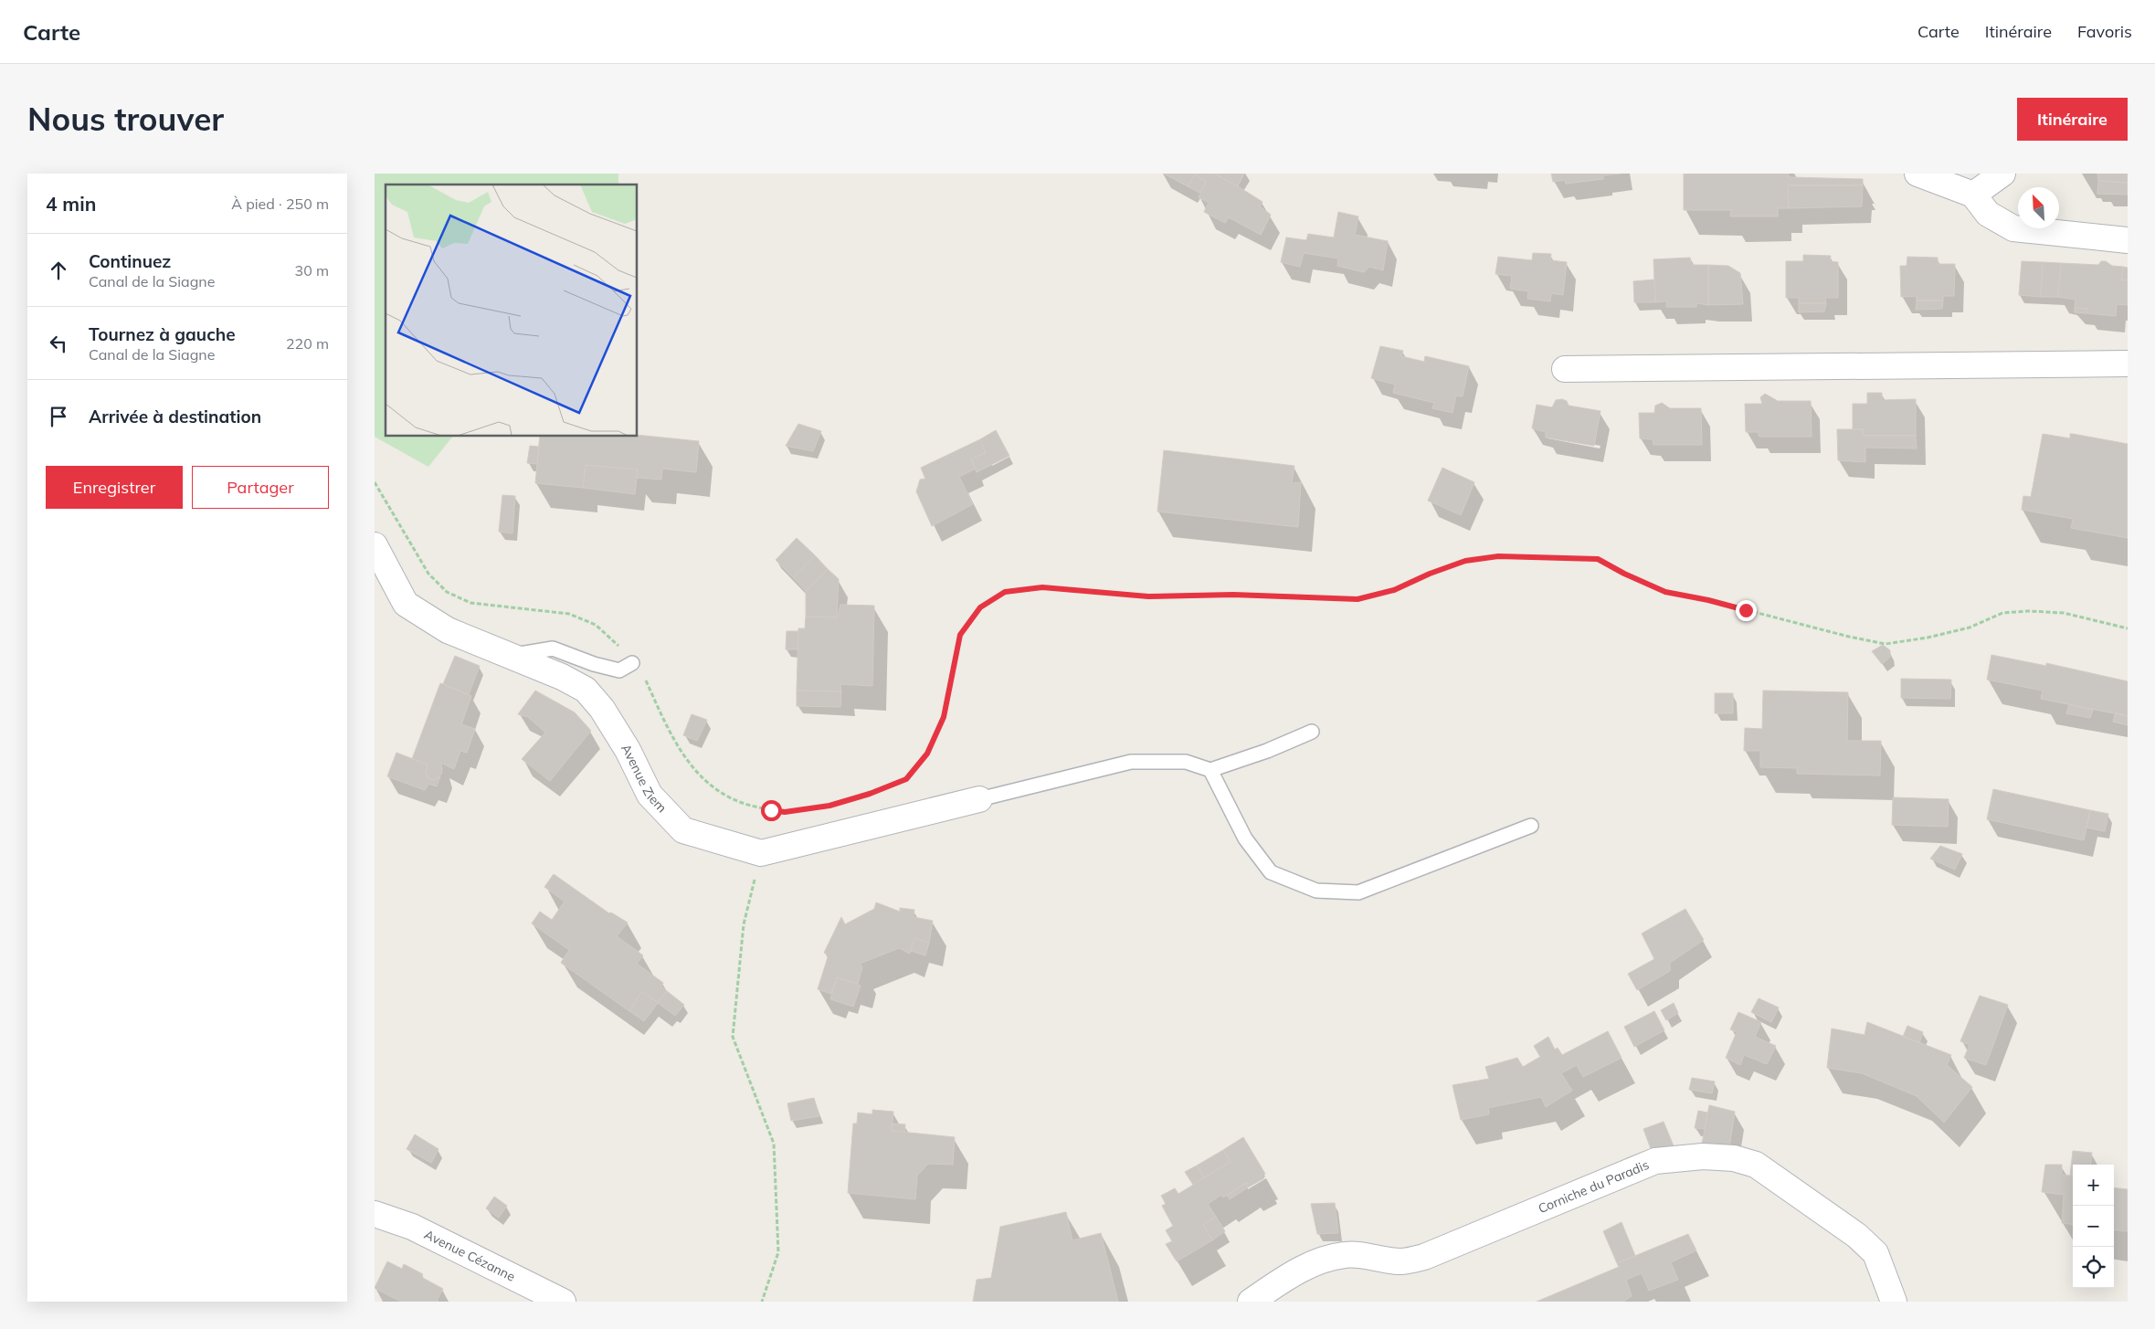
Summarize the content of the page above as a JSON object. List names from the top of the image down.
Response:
{
  "streets": {
    "street": ["Avenue Ziem", "Corniche du Paradis", "Avenue Cézanne"]
  },
  "north": "top left",
  "page": {
    "header": "Carte",
    "nav": ["Carte", "Itinéraire", "Favoris"],
    "buttons": [
      "Itinéraire",
      ["Enregistrer", "Partager"]
    ],
    "title": "Nous trouver",
    "heading": ["4 min", "À pied · 250 m"],
    "list": [
      ["Continuez", "Canal de la Siagne", "30 m"],
      ["Tournez à gauche", "Canal de la Siagne", "220 m"],
      "Arrivée à destination"
    ],
    "map_buttons": ["+", "−"]
  }
}
